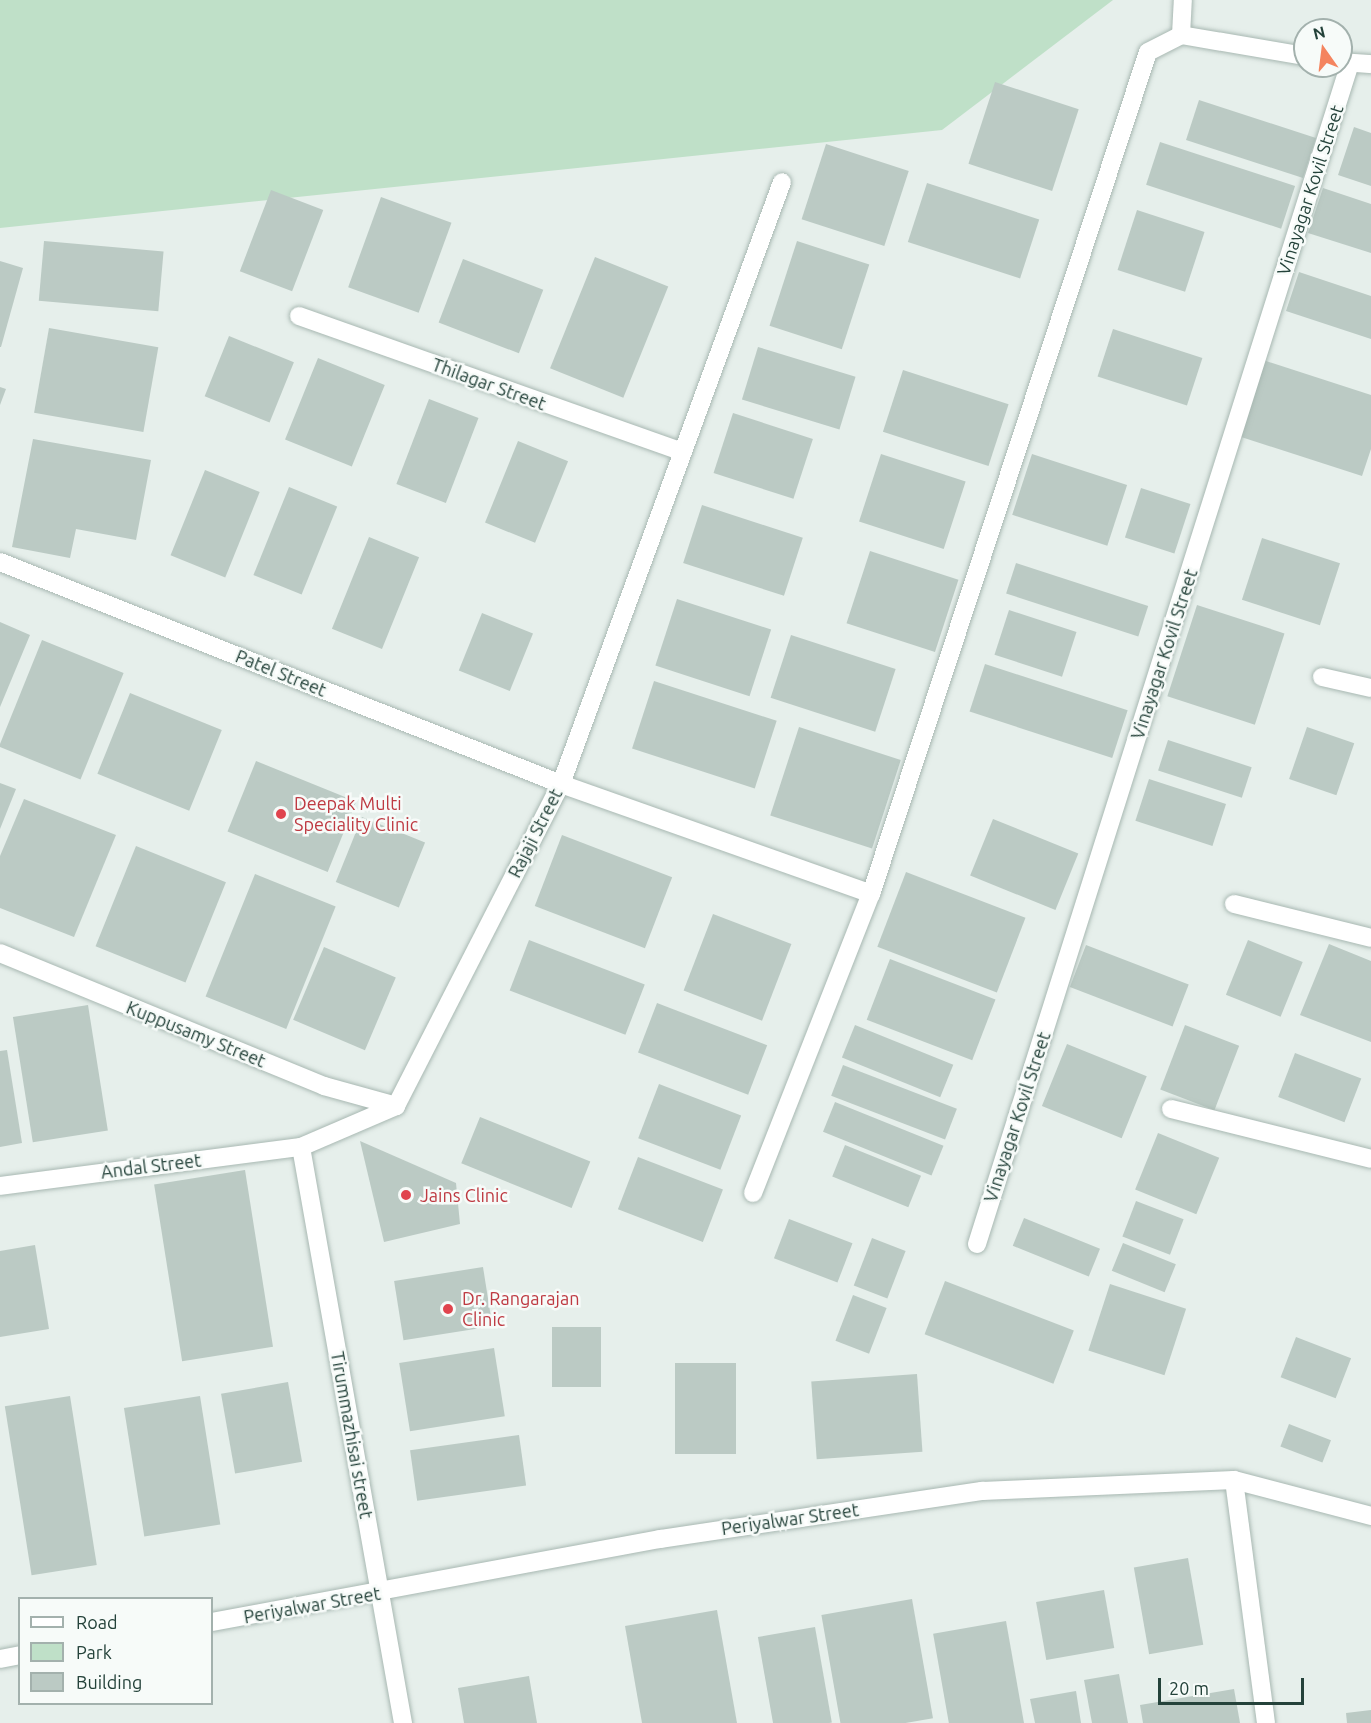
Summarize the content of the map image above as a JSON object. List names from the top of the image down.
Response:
{
  "streets": {
    "street": [
      "Vinayagar Kovil Street",
      "Thilagar Street",
      "Patel Street",
      "Rajaji Street",
      "Kuppusamy Street",
      "Andal Street",
      "Tirummazhisai street",
      "Periyalwar Street"
    ]
  },
  "crossings": [
    ["Thilagar Street", "Rajaji Street"],
    ["Patel Street", "Rajaji Street"],
    ["Rajaji Street", "Kuppusamy Street"],
    ["Andal Street", "Tirummazhisai street"],
    ["Tirummazhisai street", "Periyalwar Street"]
  ],
  "places": ["Deepak Multi Speciality Clinic", "Jains Clinic", "Dr. Rangarajan Clinic"],
  "legend": ["Road", "Park", "Building"],
  "scale_bar": "20 m",
  "north": "top"
}
